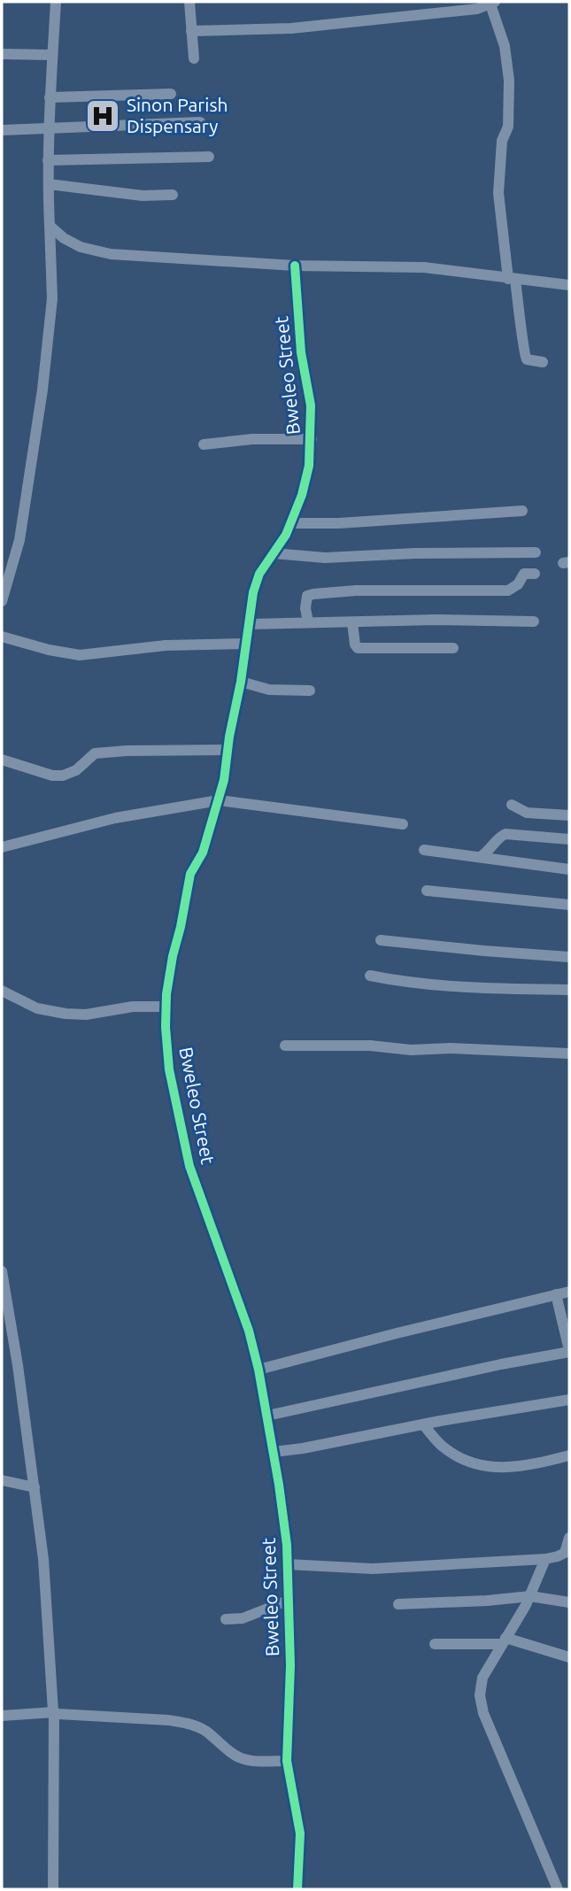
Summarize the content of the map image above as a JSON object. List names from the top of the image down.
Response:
{
  "streets": {
    "street": ["Bweleo Street"]
  },
  "places": {
    "hospital": ["Sinon Parish Dispensary"]
  }
}
